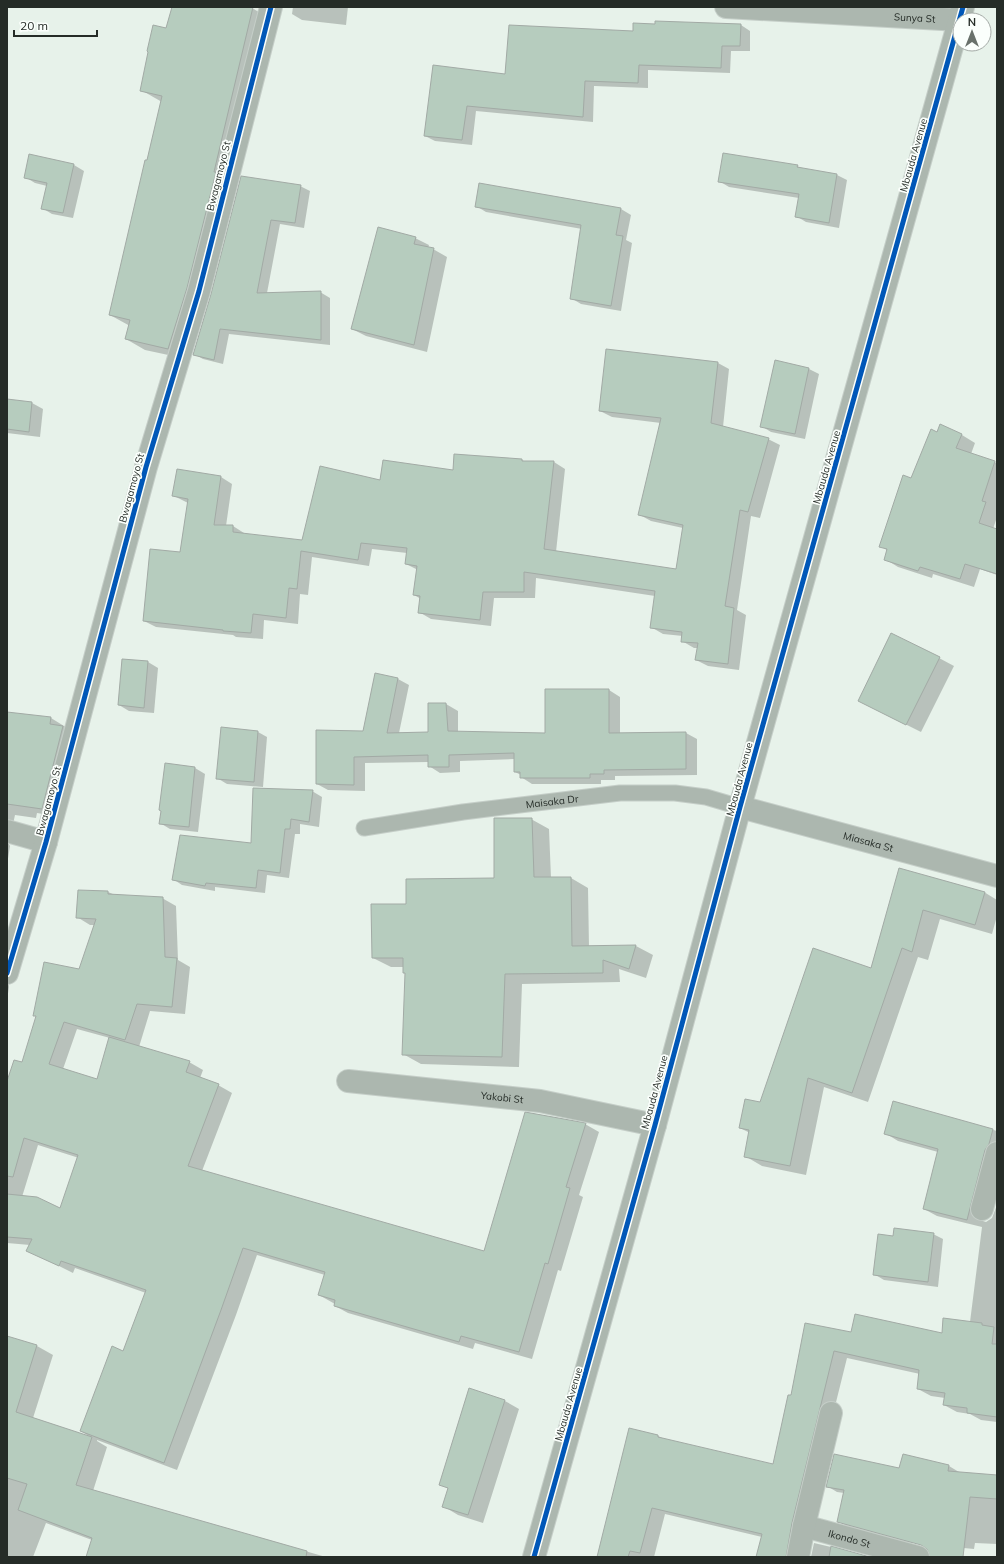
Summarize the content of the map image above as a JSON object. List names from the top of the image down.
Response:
{
  "streets": {
    "street": [
      "Sunya St",
      "Mbauda Avenue",
      "Bwagamoyo St",
      "Miasaka St",
      "Yakobi St",
      "Ikondo St"
    ],
    "lane": ["Maisaka Dr"]
  },
  "crossings": [
    ["Mbauda Avenue", "Maisaka Dr"],
    ["Mbauda Avenue", "Miasaka St"],
    ["Mbauda Avenue", "Yakobi St"],
    ["Maisaka Dr", "Miasaka St"]
  ],
  "scale_bar": "20 m",
  "north": "top"
}
